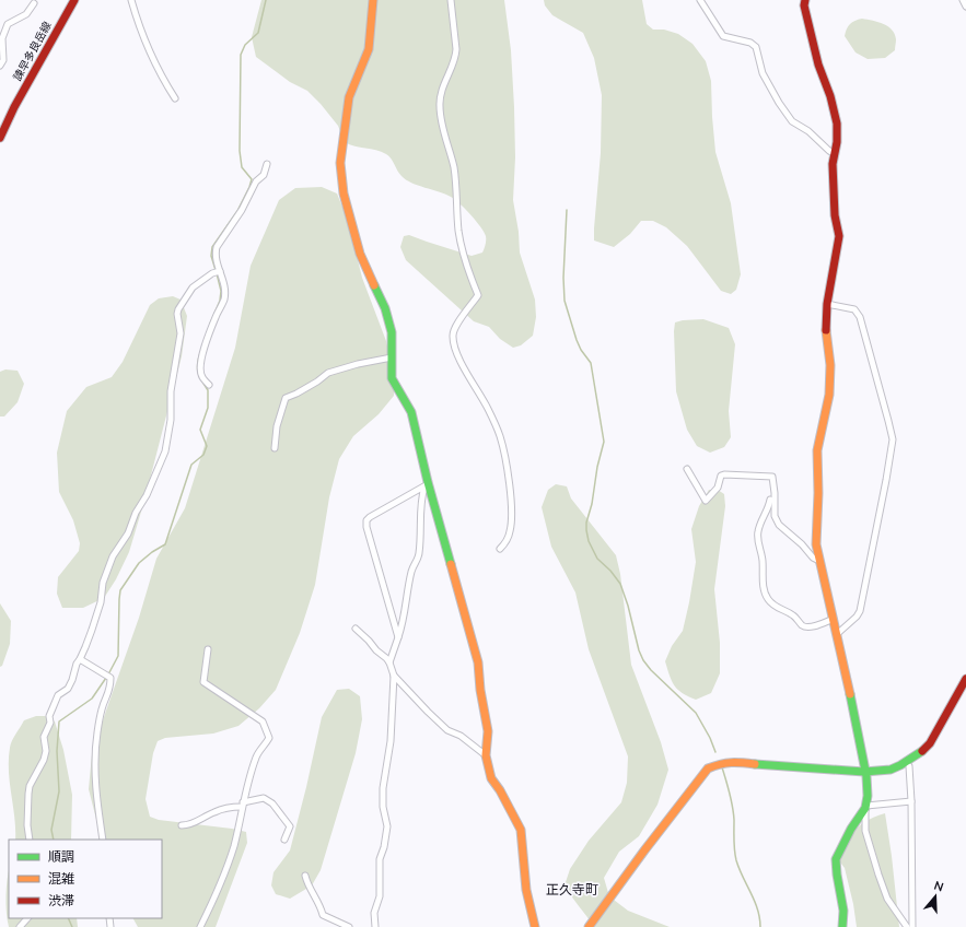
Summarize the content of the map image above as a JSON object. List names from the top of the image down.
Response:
{
  "streets": {
    "street": ["諫早多良岳線"]
  },
  "districts": ["正久寺町"],
  "legend": ["順調", "混雑", "渋滞"],
  "north": "top"
}
